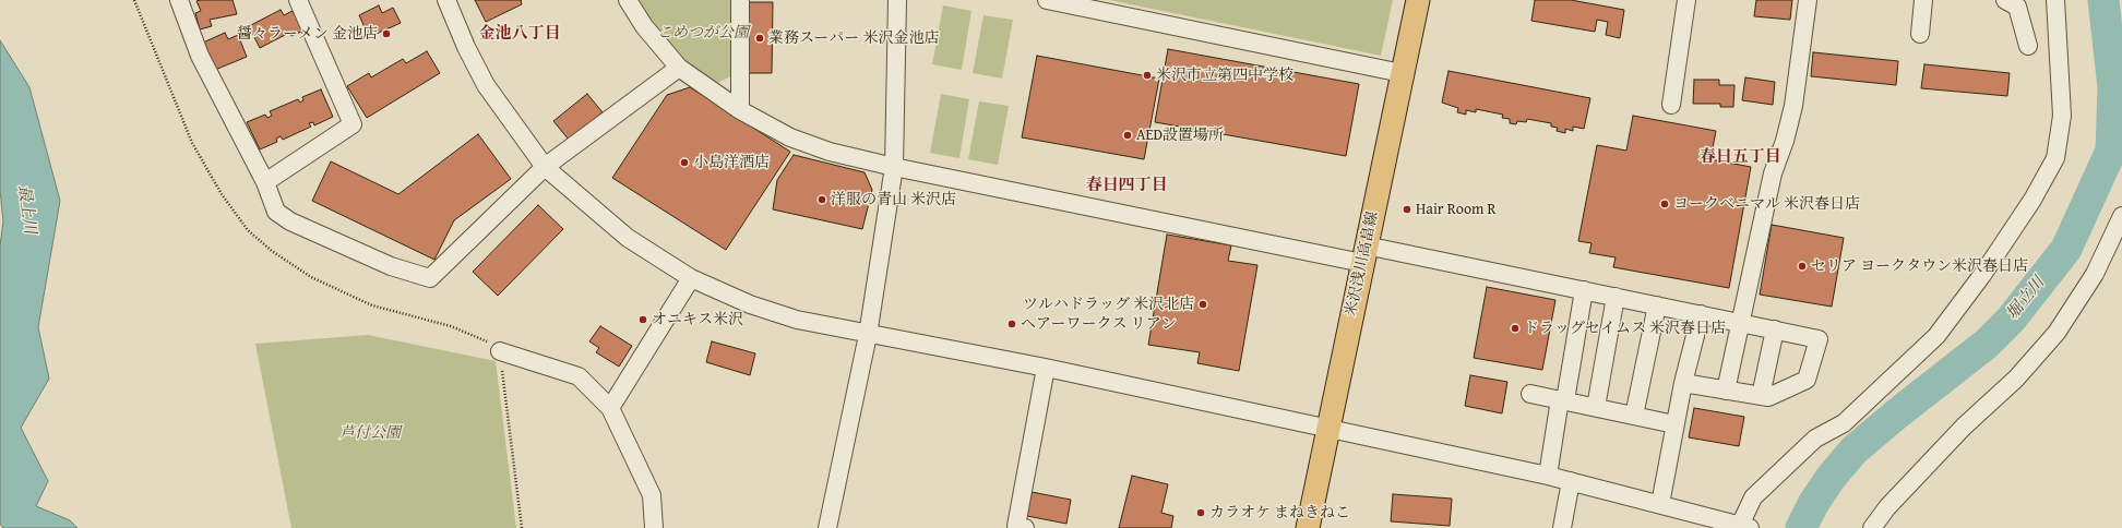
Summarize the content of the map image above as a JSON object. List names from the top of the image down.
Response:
{
  "streets": {
    "main road": ["米沢浅川高畠線"]
  },
  "districts": ["金池八丁目", "春日五丁目", "春日四丁目"],
  "water": ["最上川", "堀立川"],
  "parks": ["こめつが公園", "芦付公園"],
  "places": [
    "醤々ラーメン 金池店",
    "業務スーパー 米沢金池店",
    "米沢市立第四中学校",
    "AED設置場所",
    "小島洋酒店",
    "洋服の青山 米沢店",
    "ヨークベニマル 米沢春日店",
    "Hair Room R",
    "セリア ヨークタウン米沢春日店",
    "ツルハドラッグ 米沢北店",
    "オニキス米沢",
    "ヘアーワークス リアン",
    "ドラッグセイムス 米沢春日店",
    "カラオケ まねきねこ"
  ]
}
